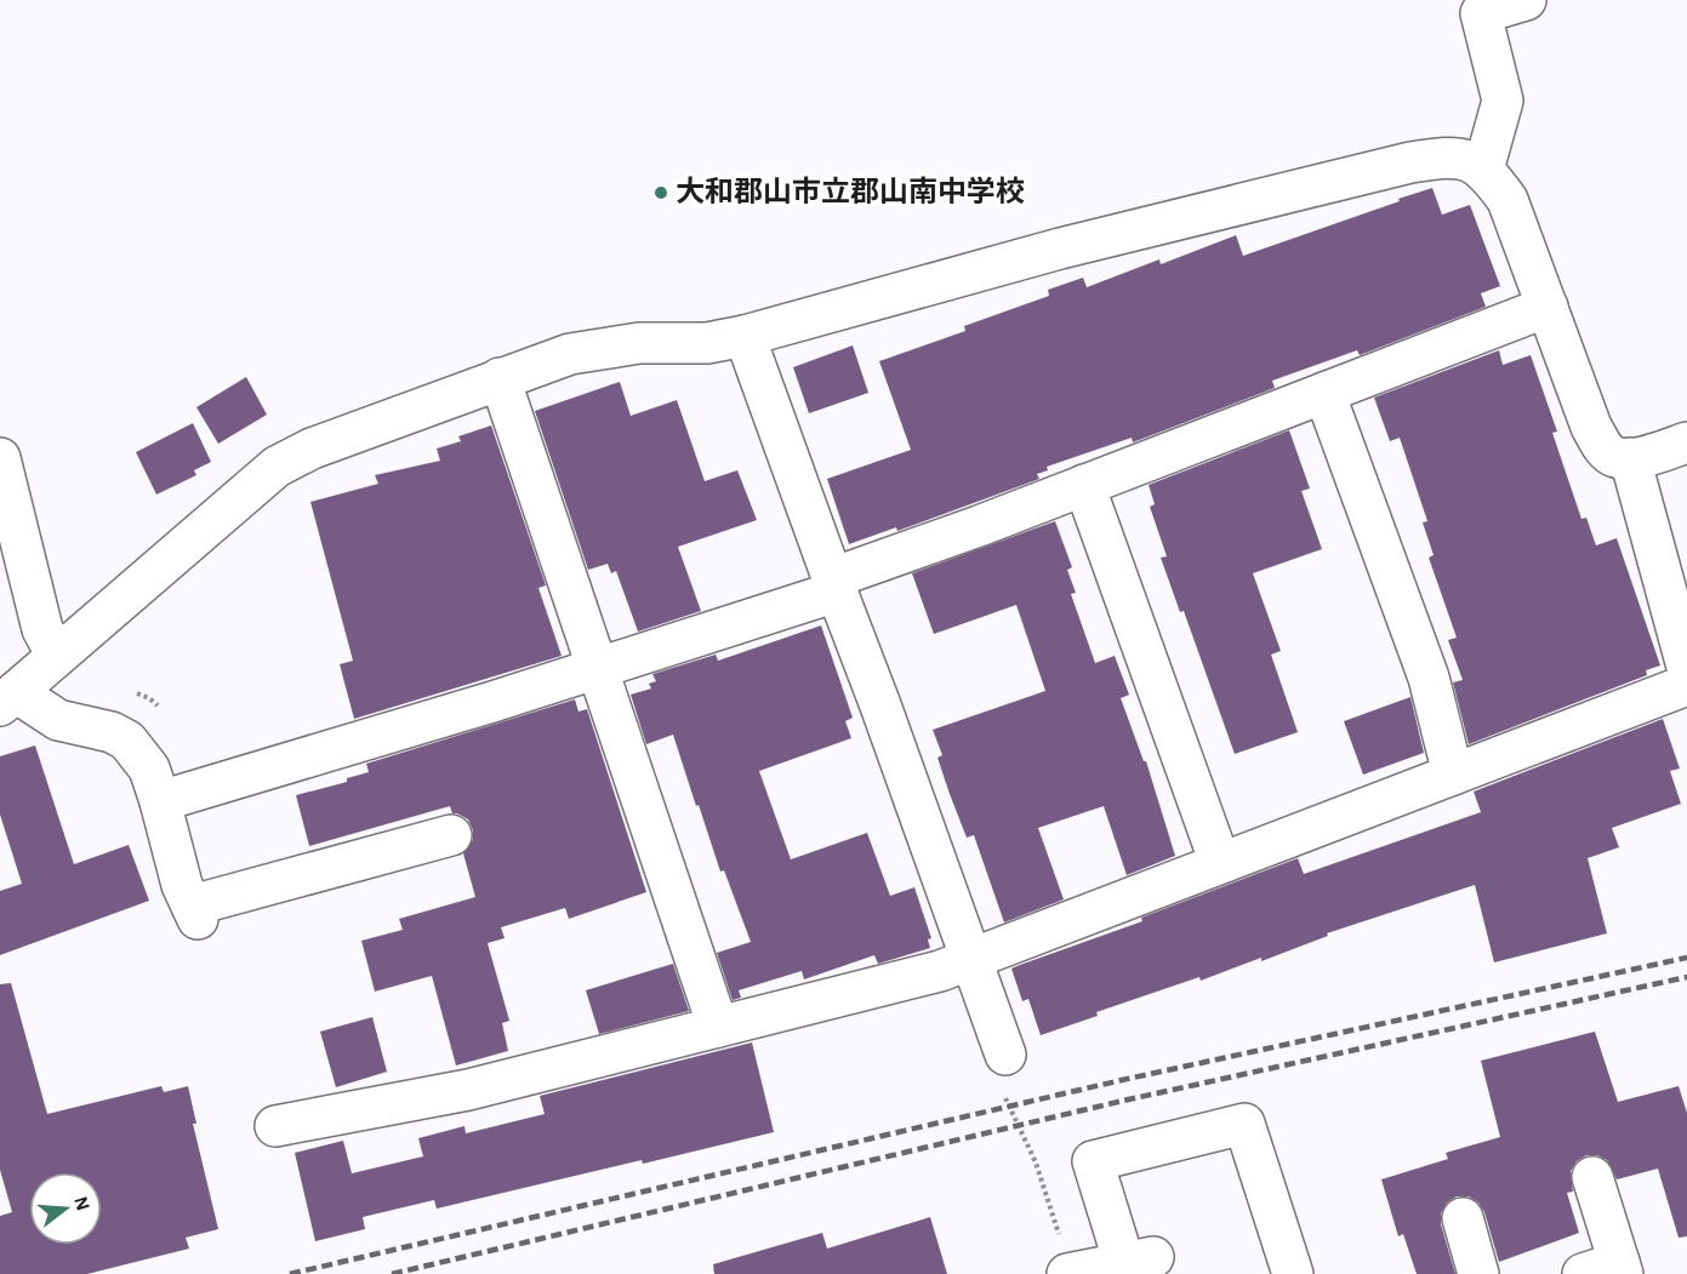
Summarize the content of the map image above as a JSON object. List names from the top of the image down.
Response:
{
  "places": ["大和郡山市立郡山南中学校"],
  "north": "right"
}
